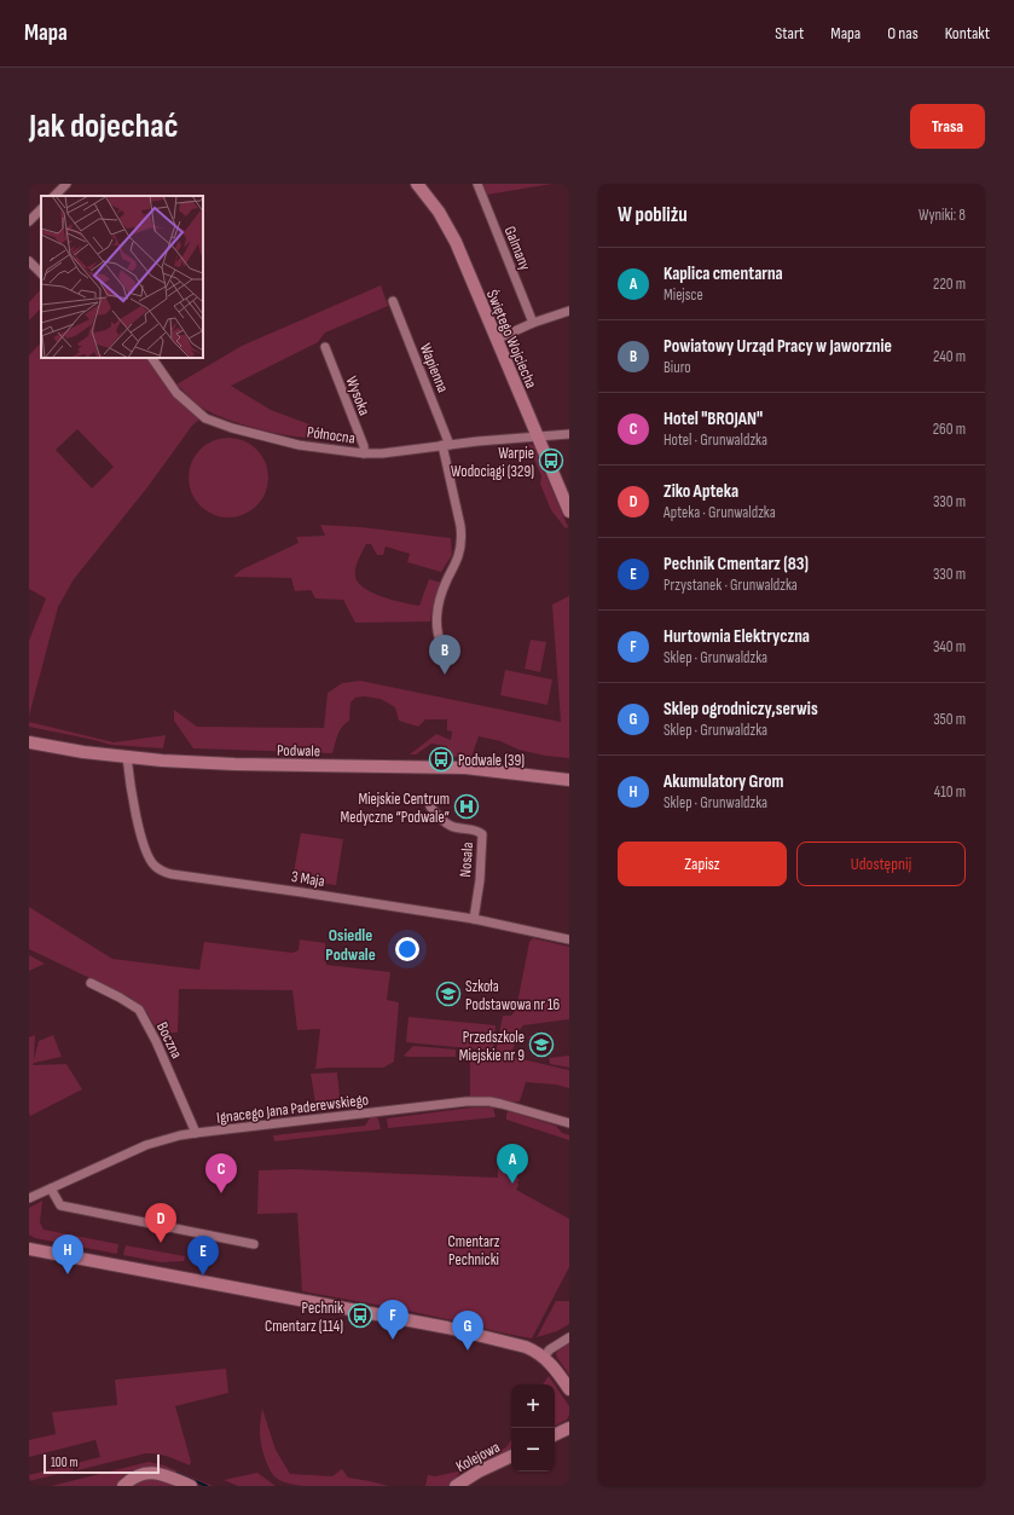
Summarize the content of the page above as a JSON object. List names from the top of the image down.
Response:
{
  "streets": {
    "street": [
      "Galmany",
      "Świętego Wojciecha",
      "Wapienna",
      "Wysoka",
      "Północna",
      "Podwale",
      "Nosala",
      "3 Maja",
      "Boczna",
      "Ignacego Jana Paderewskiego",
      "Kolejowa"
    ]
  },
  "crossings": [
    ["Świętego Wojciecha", "Północna"],
    ["Wapienna", "Północna"],
    ["Wysoka", "Północna"],
    ["Podwale", "3 Maja"],
    ["Nosala", "3 Maja"],
    ["Boczna", "Ignacego Jana Paderewskiego"]
  ],
  "districts": ["Osiedle Podwale"],
  "parks": ["Cmentarz Pechnicki"],
  "places": {
    "bus stop": ["Warpie Wodociągi (329)", "Podwale (39)", "Pechnik Cmentarz (114)"],
    "hospital": ["Miejskie Centrum Medyczne “Podwale”"],
    "school or university": ["Szkoła Podstawowa nr 16", "Przedszkole Miejskie nr 9"]
  },
  "scale_bar": "100 m",
  "page": {
    "header": "Mapa",
    "nav": [
      "Start",
      "Mapa",
      "O nas",
      "Kontakt"
    ],
    "buttons": [
      "Trasa",
      ["Zapisz", "Udostępnij"]
    ],
    "title": "Jak dojechać",
    "heading": ["W pobliżu", "Wyniki: 8"],
    "list": [
      {
        "mark": "A",
        "name": "Kaplica cmentarna",
        "note": "Miejsce",
        "value": "220 m"
      },
      {
        "mark": "B",
        "name": "Powiatowy Urząd Pracy w Jaworznie",
        "note": "Biuro",
        "value": "240 m"
      },
      {
        "mark": "C",
        "name": "Hotel \"BROJAN\"",
        "note": "Hotel · Grunwaldzka",
        "value": "260 m"
      },
      {
        "mark": "D",
        "name": "Ziko Apteka",
        "note": "Apteka · Grunwaldzka",
        "value": "330 m"
      },
      {
        "mark": "E",
        "name": "Pechnik Cmentarz (83)",
        "note": "Przystanek · Grunwaldzka",
        "value": "330 m"
      },
      {
        "mark": "F",
        "name": "Hurtownia Elektryczna",
        "note": "Sklep · Grunwaldzka",
        "value": "340 m"
      },
      {
        "mark": "G",
        "name": "Sklep ogrodniczy,serwis",
        "note": "Sklep · Grunwaldzka",
        "value": "350 m"
      },
      {
        "mark": "H",
        "name": "Akumulatory Grom",
        "note": "Sklep · Grunwaldzka",
        "value": "410 m"
      }
    ],
    "pins": [
      "B",
      "A",
      "C",
      "D",
      "H",
      "E",
      "F",
      "G"
    ],
    "map_buttons": ["+", "−"],
    "scale": "100 m"
  }
}
